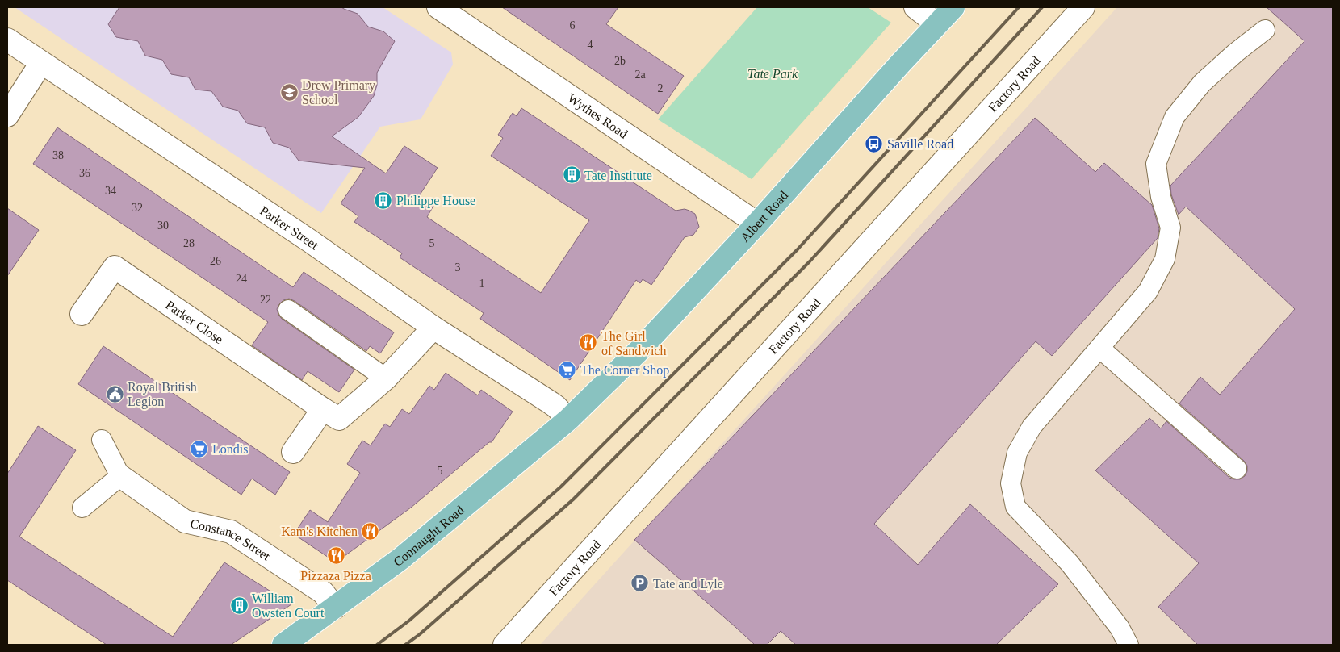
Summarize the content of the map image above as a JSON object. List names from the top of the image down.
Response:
{
  "streets": {
    "main road": ["Albert Road", "Connaught Road"],
    "street": [
      "Factory Road",
      "Wythes Road",
      "Parker Street",
      "Parker Close",
      "Constance Street"
    ]
  },
  "crossings": [
    ["Wythes Road", "Albert Road"],
    ["Albert Road", "Parker Street"],
    ["Albert Road", "Connaught Road"],
    ["Parker Street", "Parker Close"],
    ["Parker Street", "Connaught Road"],
    ["Connaught Road", "Constance Street"]
  ],
  "parks": ["Tate Park"],
  "places": {
    "school or university": ["Drew Primary School"],
    "bus stop": ["Saville Road"],
    "building": ["Tate Institute", "Philippe House", "William Owsten Court"],
    "restaurant": ["The Girl of Sandwich", "Kam's Kitchen", "Pizzaza Pizza"],
    "supermarket": ["The Corner Shop", "Londis"],
    "public building": ["Royal British Legion"],
    "parking": ["Tate and Lyle"]
  },
  "house_numbers": [
    "6",
    "4",
    "2b",
    "2a",
    "2",
    "38",
    "36",
    "34",
    "32",
    "30",
    "28",
    "5",
    "26",
    "3",
    "24",
    "1",
    "22",
    "5"
  ]
}
